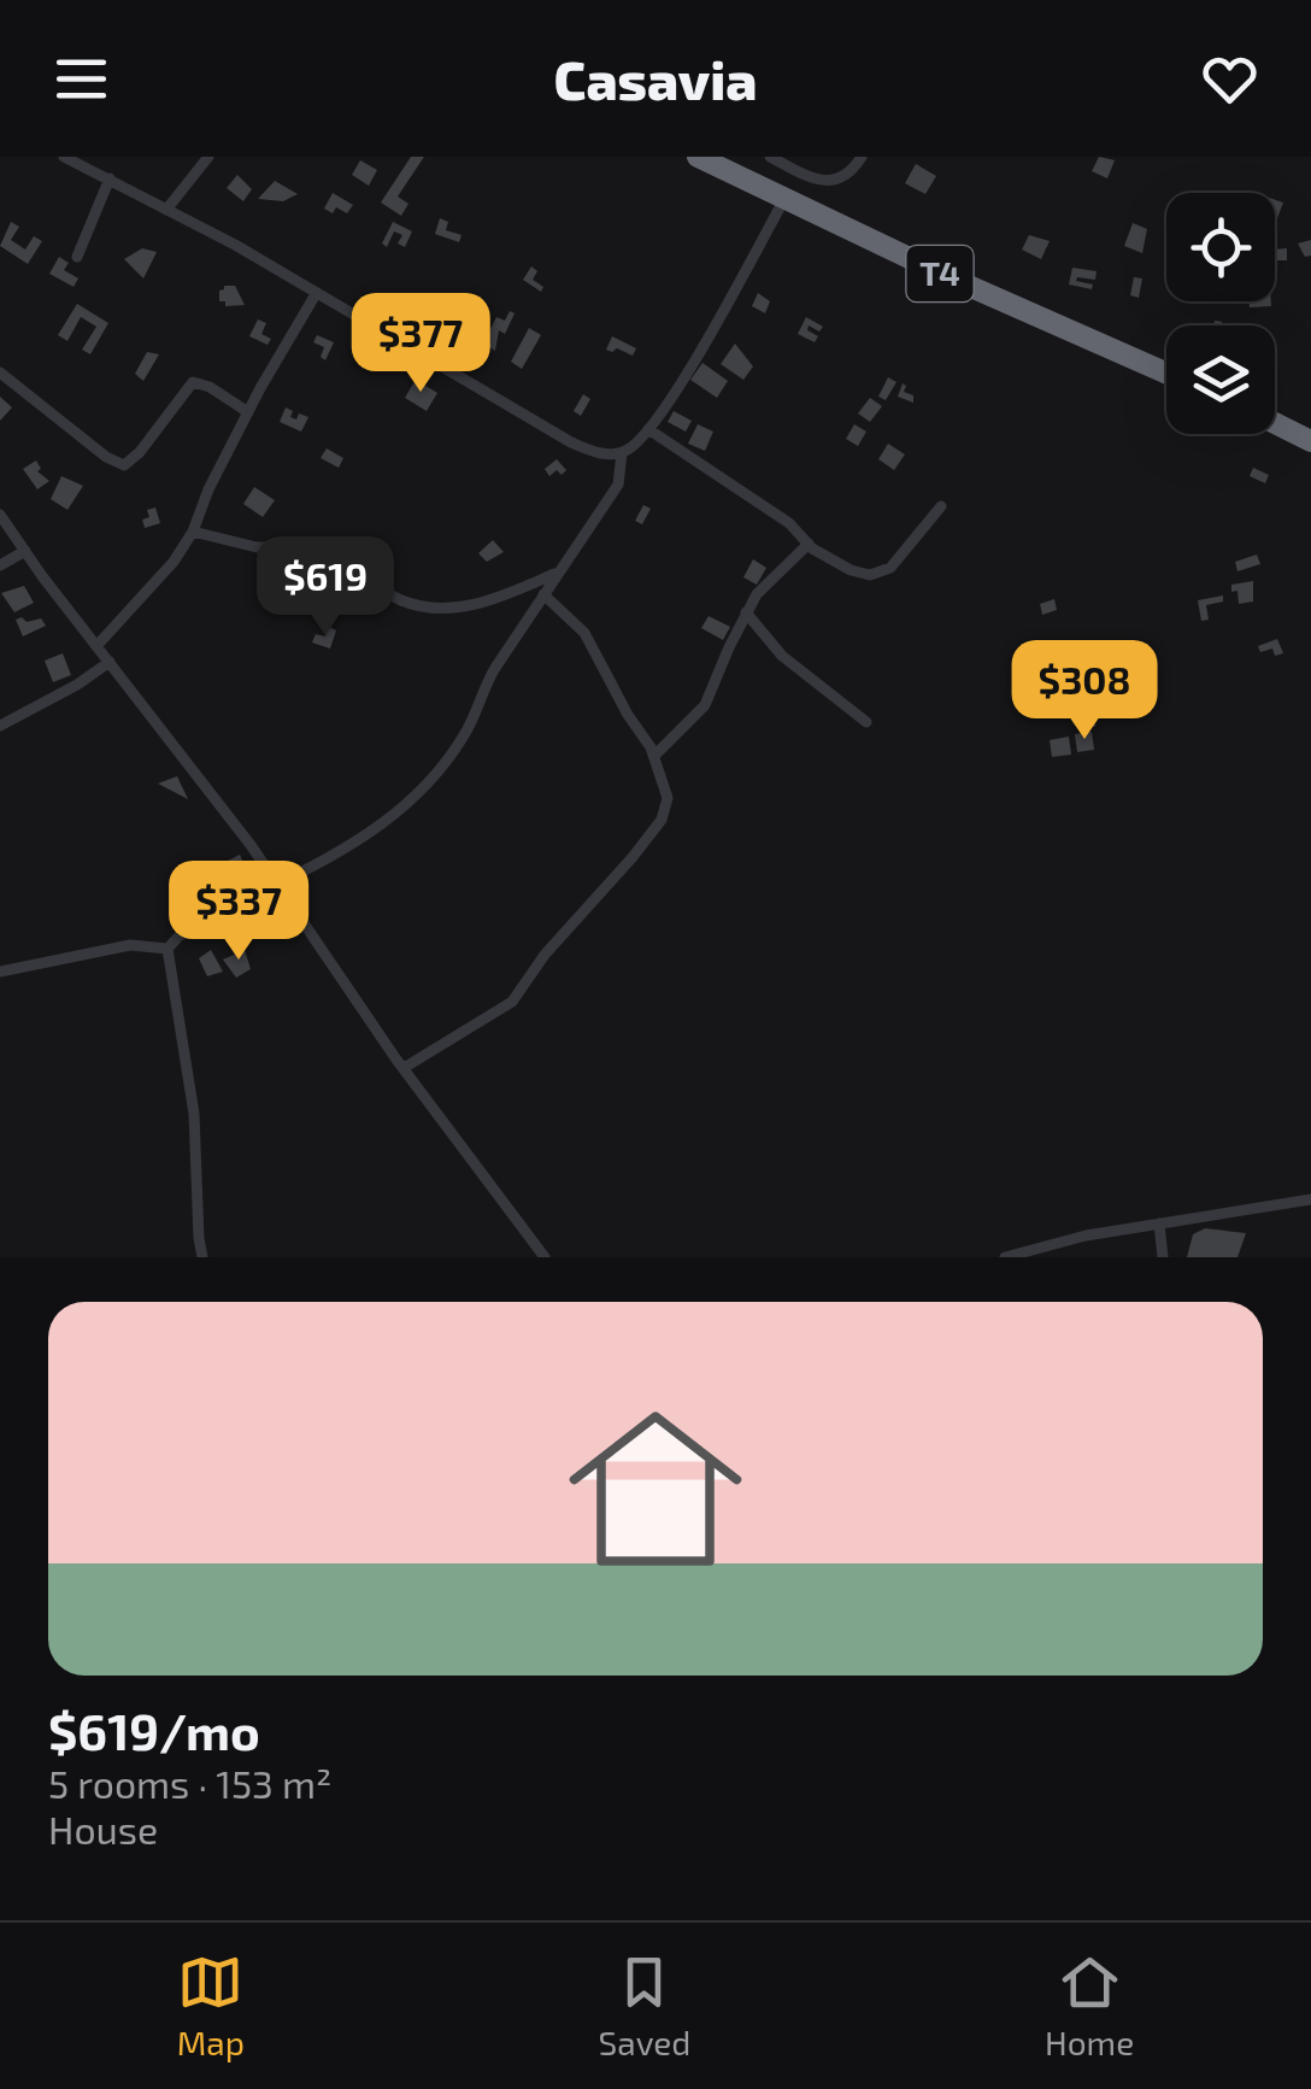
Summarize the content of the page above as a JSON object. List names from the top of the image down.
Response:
{
  "streets": {
    "highway": ["T4"]
  },
  "page": {
    "header": "Casavia",
    "price": [
      "$377",
      "$619",
      "$308",
      "$337"
    ],
    "list": [
      {
        "name": "$619/mo",
        "note": "5 rooms · 153 m² · House"
      }
    ],
    "tabs": ["Map", "Saved", "Home"]
  }
}
